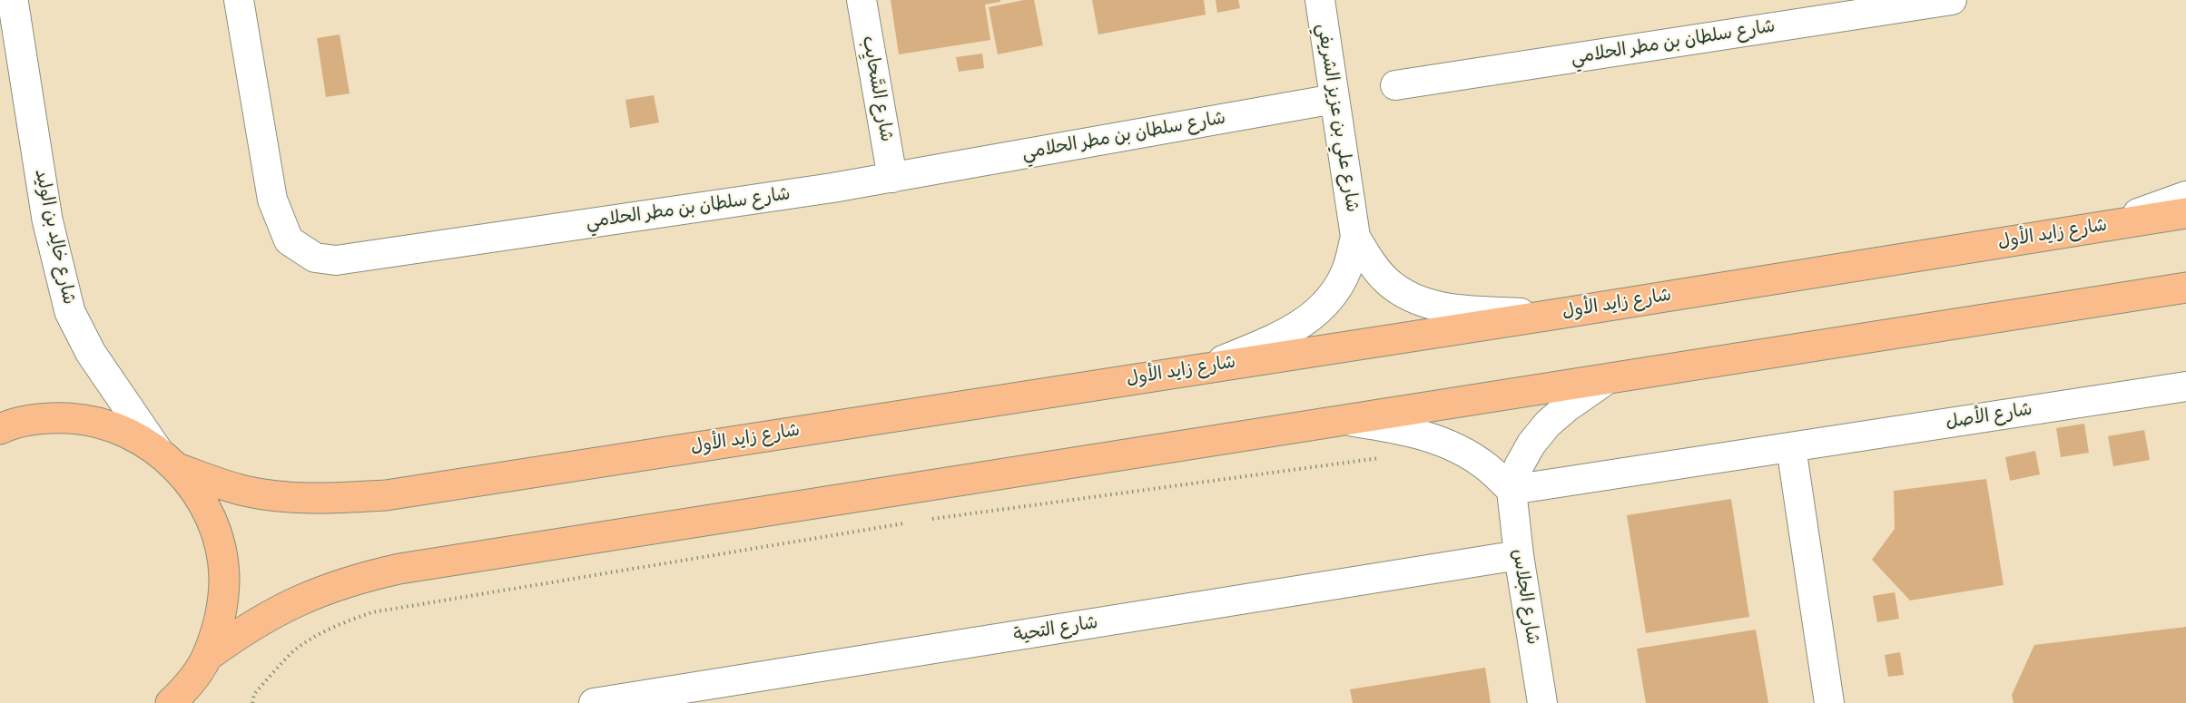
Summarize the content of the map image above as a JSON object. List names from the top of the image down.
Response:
{
  "streets": {
    "main road": ["شارع زايد الأول"],
    "street": [
      "شارع سلطان بن مطر الحلامي",
      "شارع السَّحايِب",
      "شارع علي بن عزيز الشريفي",
      "شارع خالِد بن الوليد",
      "شارع الأصل",
      "شارع الجلاس",
      "شارع التحية"
    ]
  },
  "crossings": [
    ["شارع سلطان بن مطر الحلامي", "شارع السَّحايِب"],
    ["شارع سلطان بن مطر الحلامي", "شارع علي بن عزيز الشريفي"],
    ["شارع علي بن عزيز الشريفي", "شارع زايد الأول"],
    ["شارع زايد الأول", "شارع خالِد بن الوليد"],
    ["شارع الأصل", "شارع الجلاس"],
    ["شارع الجلاس", "شارع التحية"]
  ]
}
